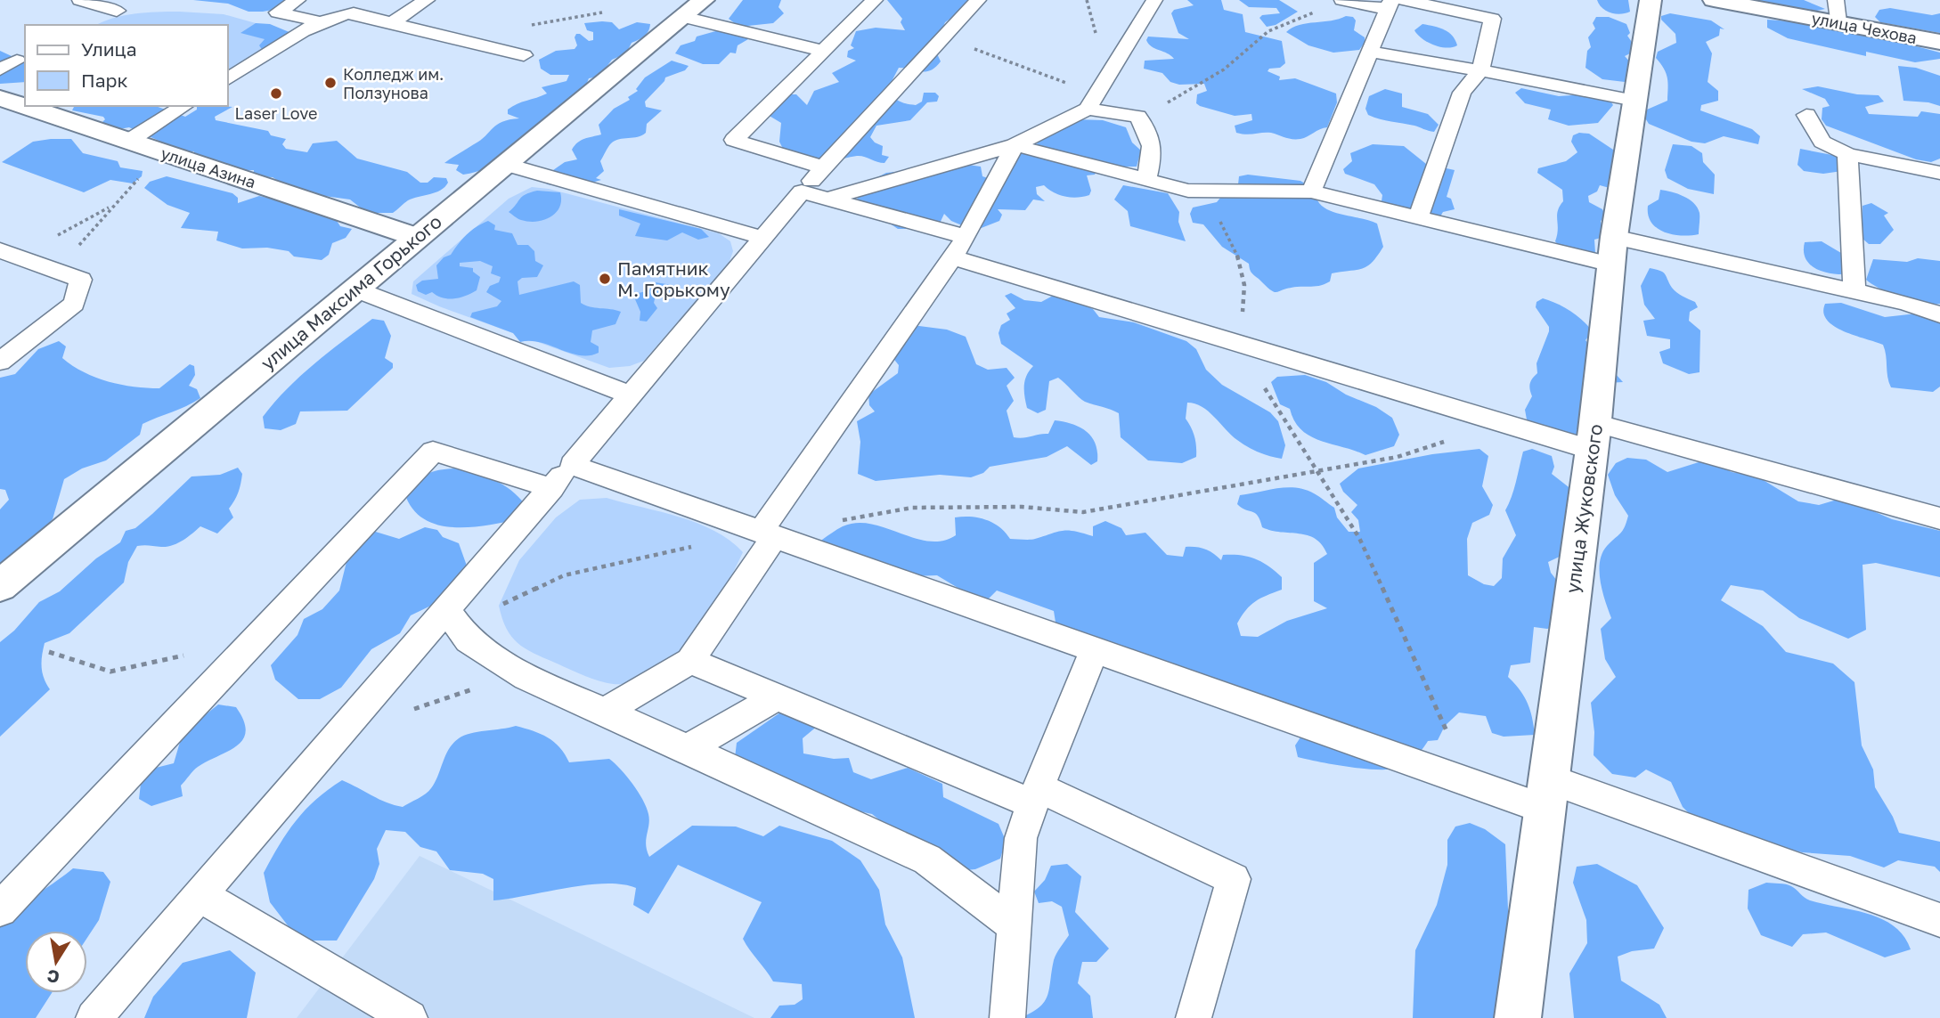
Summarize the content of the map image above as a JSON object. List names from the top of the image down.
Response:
{
  "streets": {
    "street": [
      "улица Чехова",
      "улица Азина",
      "улица Максима Горького",
      "улица Жуковского"
    ]
  },
  "crossings": [
    ["улица Азина", "улица Максима Горького"]
  ],
  "places": ["Колледж им. Ползунова", "Laser Love", "Памятник М. Горькому"],
  "legend": ["Улица", "Парк"],
  "north": "bottom"
}
